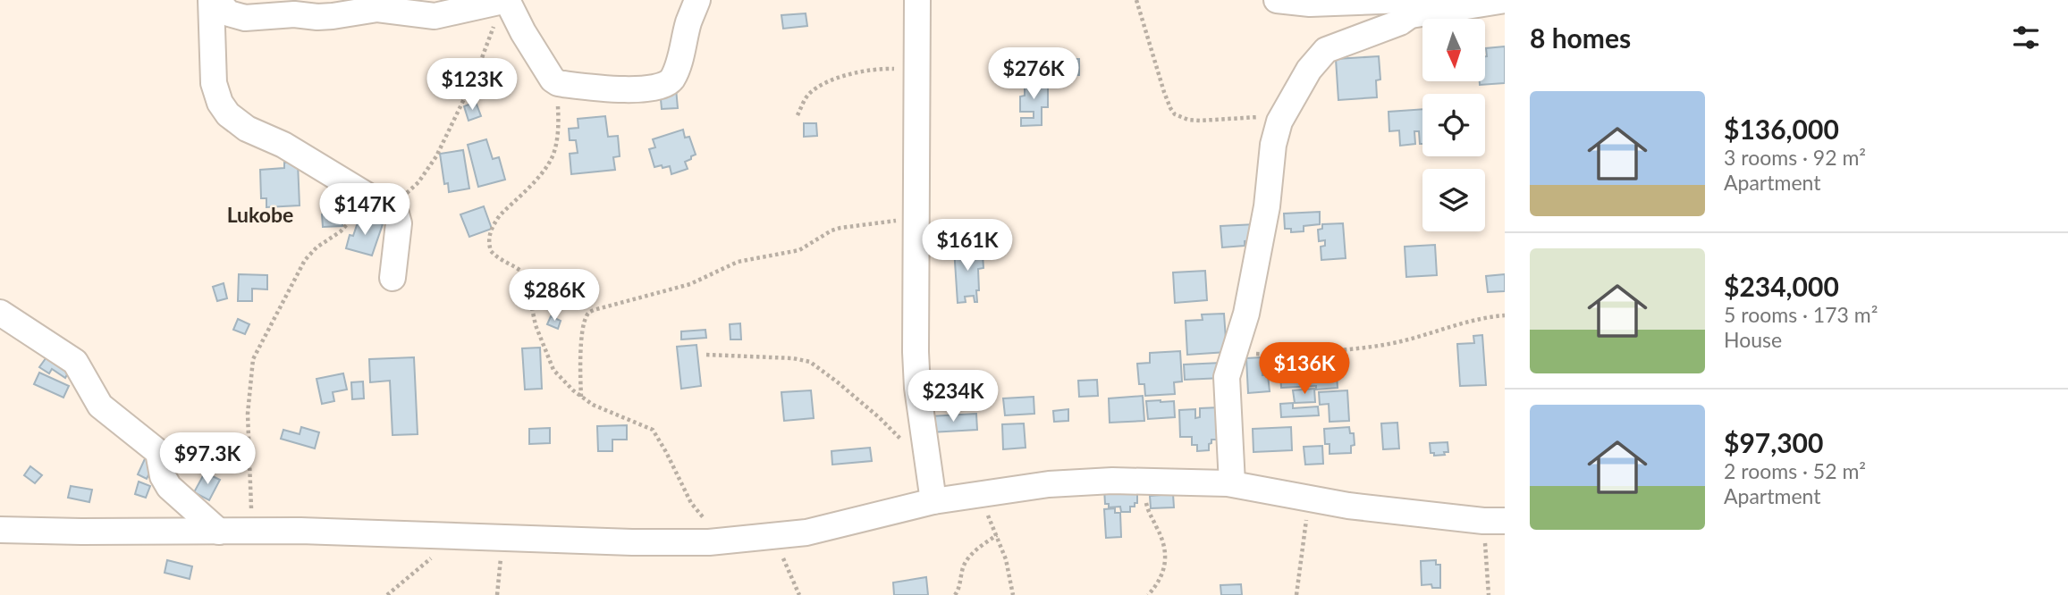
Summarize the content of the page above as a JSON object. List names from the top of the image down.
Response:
{
  "districts": ["Lukobe"],
  "north": "bottom",
  "page": {
    "heading": "8 homes",
    "price": [
      "$276K",
      "$123K",
      "$147K",
      "$161K",
      "$286K",
      "$136K",
      "$234K",
      "$97.3K"
    ],
    "list": [
      {
        "name": "$136,000",
        "note": "3 rooms · 92 m² · Apartment"
      },
      {
        "name": "$234,000",
        "note": "5 rooms · 173 m² · House"
      },
      {
        "name": "$97,300",
        "note": "2 rooms · 52 m² · Apartment"
      }
    ]
  }
}
